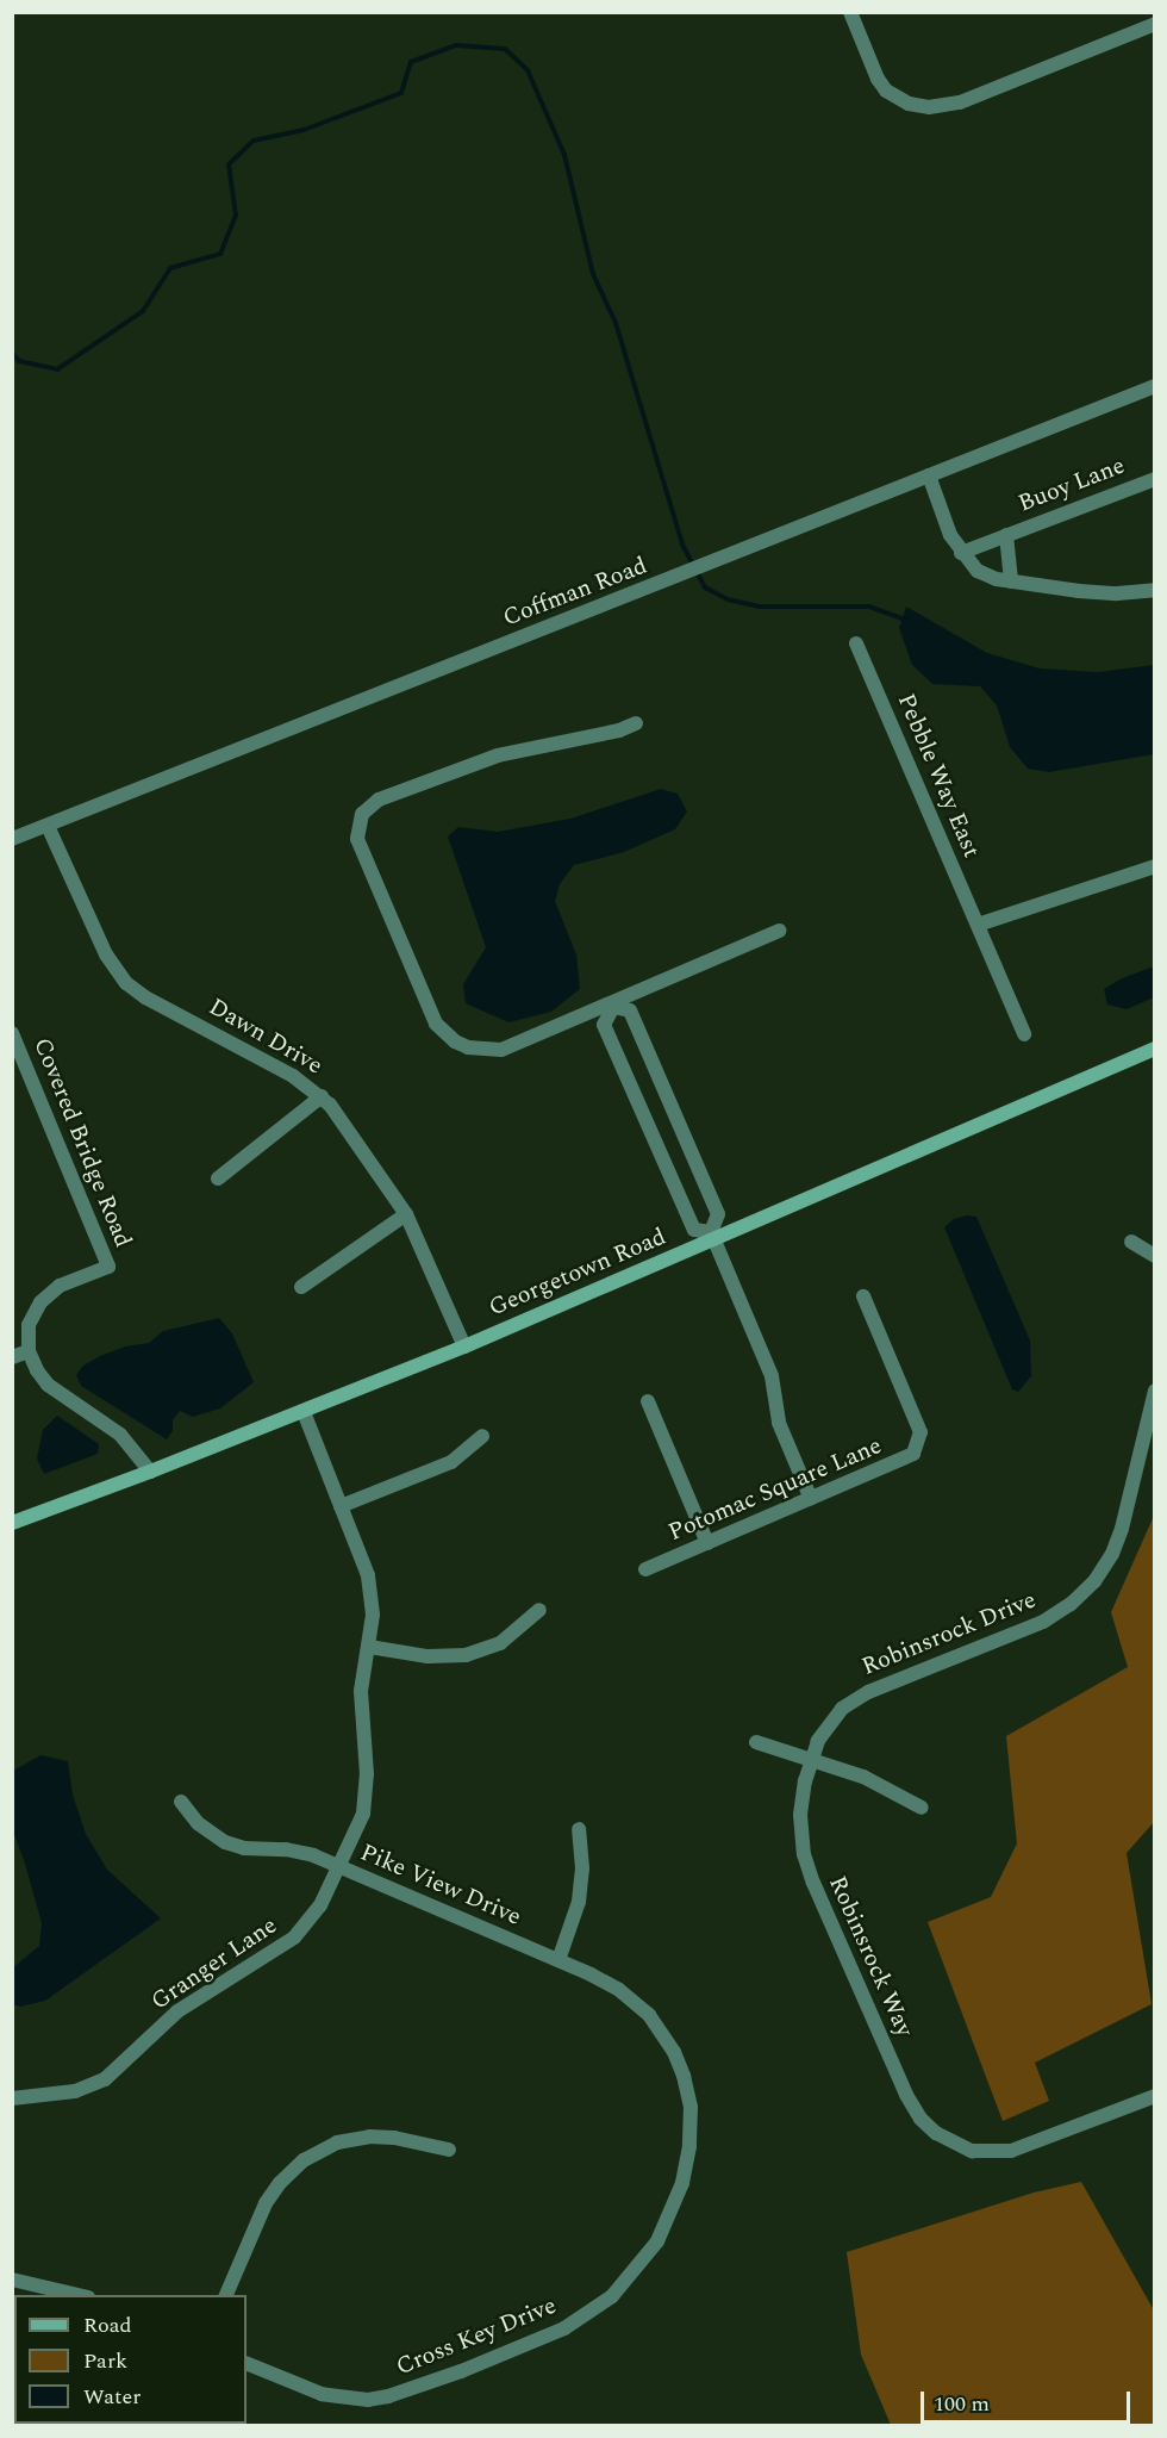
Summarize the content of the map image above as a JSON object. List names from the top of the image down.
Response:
{
  "streets": {
    "main road": ["Georgetown Road"],
    "street": [
      "Buoy Lane",
      "Coffman Road",
      "Pebble Way East",
      "Dawn Drive",
      "Covered Bridge Road",
      "Potomac Square Lane",
      "Robinsrock Drive",
      "Pike View Drive",
      "Robinsrock Way",
      "Granger Lane",
      "Cross Key Drive"
    ]
  },
  "crossings": [
    ["Coffman Road", "Dawn Drive"],
    ["Dawn Drive", "Georgetown Road"],
    ["Georgetown Road", "Pike View Drive"],
    ["Robinsrock Drive", "Robinsrock Way"],
    ["Pike View Drive", "Granger Lane"],
    ["Pike View Drive", "Cross Key Drive"]
  ],
  "legend": ["Road", "Park", "Water"],
  "scale_bar": "100 m"
}
